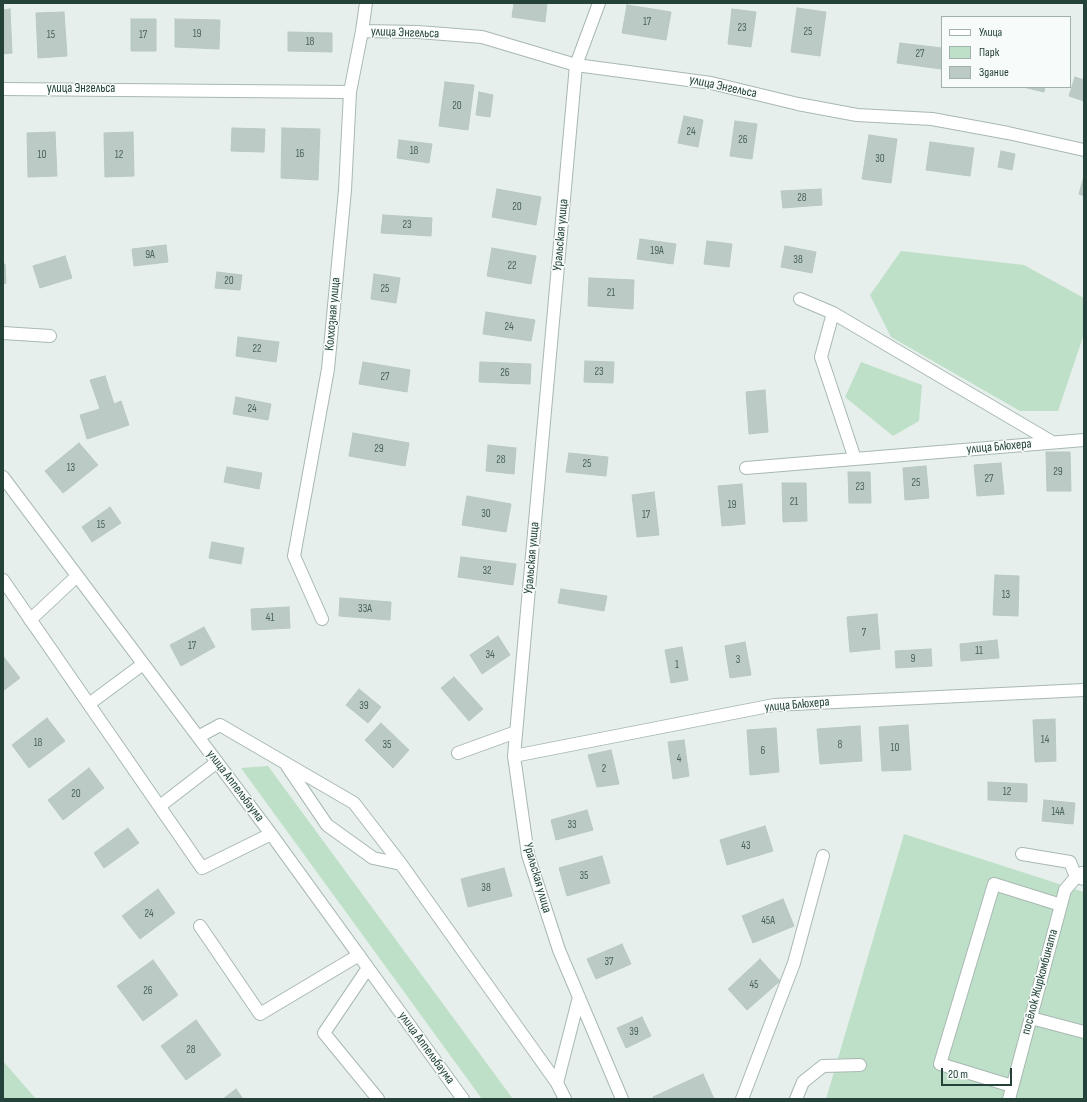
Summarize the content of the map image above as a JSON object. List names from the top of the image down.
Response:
{
  "streets": {
    "street": [
      "улица Энгельса",
      "Уральская улица",
      "Колхозная улица",
      "улица Блюхера",
      "улица Аппельбаума",
      "посёлок Жиркомбината"
    ]
  },
  "crossings": [
    ["улица Энгельса", "Уральская улица"],
    ["улица Энгельса", "Колхозная улица"],
    ["Уральская улица", "улица Блюхера"]
  ],
  "house_numbers": [
    "17",
    "23",
    "25",
    "19",
    "15",
    "17",
    "18",
    "27",
    "20",
    "24",
    "26",
    "18",
    "16",
    "10",
    "12",
    "30",
    "28",
    "20",
    "23",
    "19А",
    "9А",
    "38",
    "22",
    "20",
    "25",
    "21",
    "24",
    "22",
    "23",
    "26",
    "27",
    "24",
    "29",
    "28",
    "25",
    "13",
    "29",
    "27",
    "25",
    "23",
    "21",
    "19",
    "30",
    "17",
    "15",
    "32",
    "13",
    "33А",
    "41",
    "7",
    "17",
    "11",
    "34",
    "9",
    "3",
    "1",
    "39",
    "14",
    "18",
    "35",
    "8",
    "10",
    "6",
    "4",
    "2",
    "12",
    "20",
    "14А",
    "33",
    "43",
    "35",
    "38",
    "24",
    "45А",
    "37",
    "45",
    "26",
    "39",
    "28"
  ],
  "legend": ["Улица", "Парк", "Здание"],
  "scale_bar": "20 m"
}
